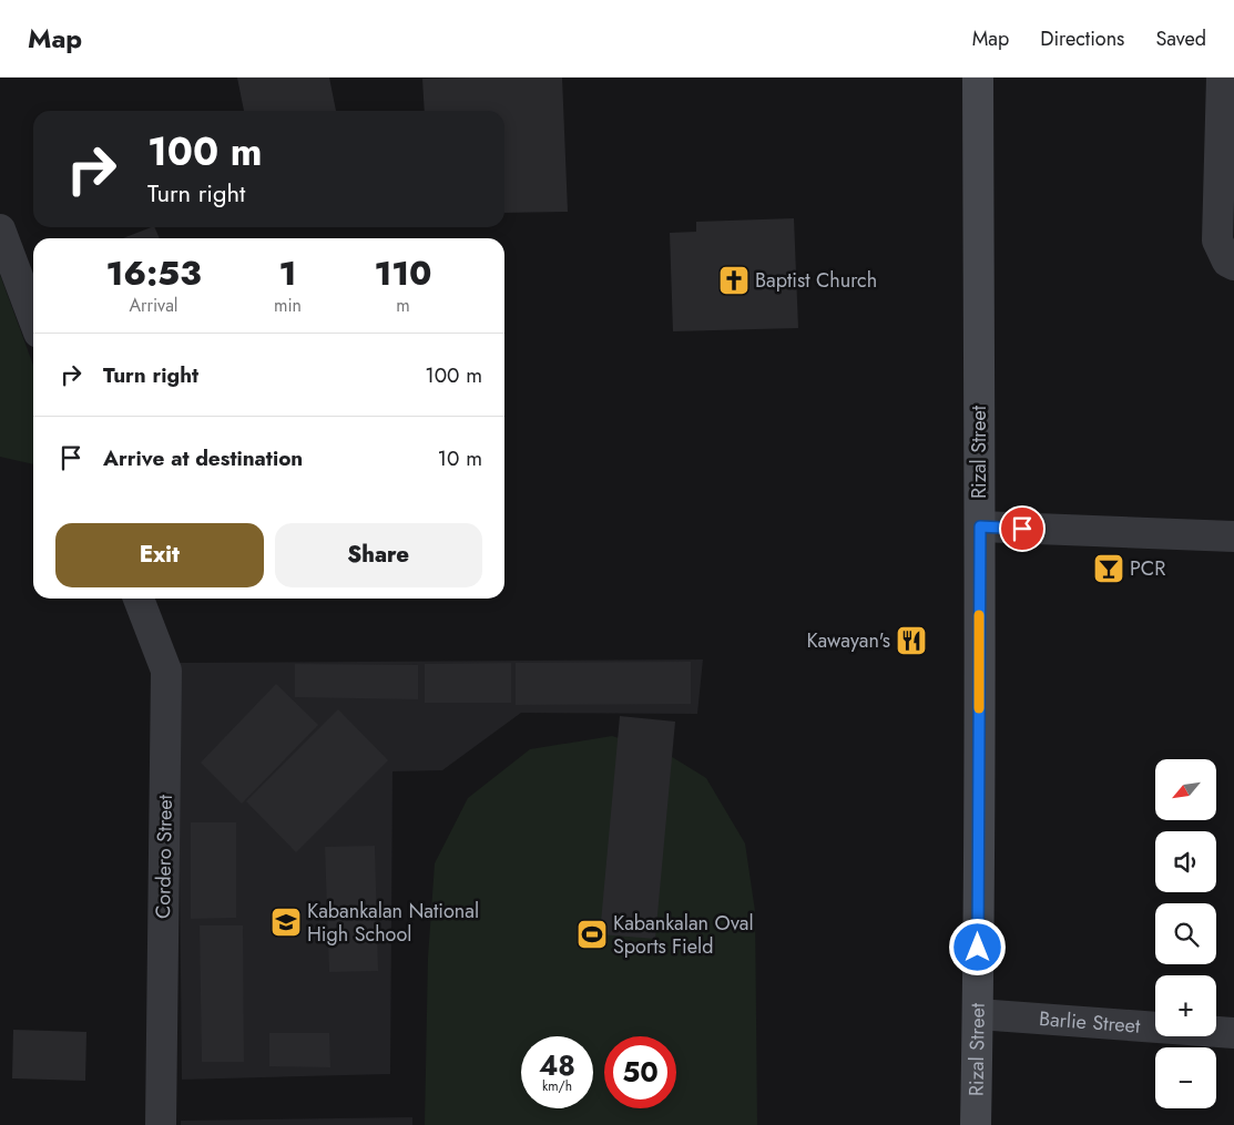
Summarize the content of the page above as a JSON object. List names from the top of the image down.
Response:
{
  "streets": {
    "main road": ["Rizal Street"],
    "street": ["Cordero Street", "Barlie Street"]
  },
  "crossings": [
    ["Rizal Street", "Barlie Street"]
  ],
  "places": {
    "church": ["Baptist Church"],
    "bar": ["PCR"],
    "restaurant": ["Kawayan's"],
    "school or university": ["Kabankalan National High School"],
    "sports": ["Kabankalan Oval Sports Field"]
  },
  "north": "bottom left",
  "page": {
    "header": "Map",
    "nav": ["Map", "Directions", "Saved"],
    "turn": ["100 m", "Turn right"],
    "eta": [
      "16:53",
      "Arrival",
      "1",
      "min",
      "110",
      "m"
    ],
    "list": [
      {
        "name": "Turn right",
        "value": "100 m"
      },
      {
        "name": "Arrive at destination",
        "value": "10 m"
      }
    ],
    "buttons": ["Exit", "Share"],
    "map_buttons": ["+", "−"],
    "speed": "48 km/h",
    "limit": "50"
  }
}
